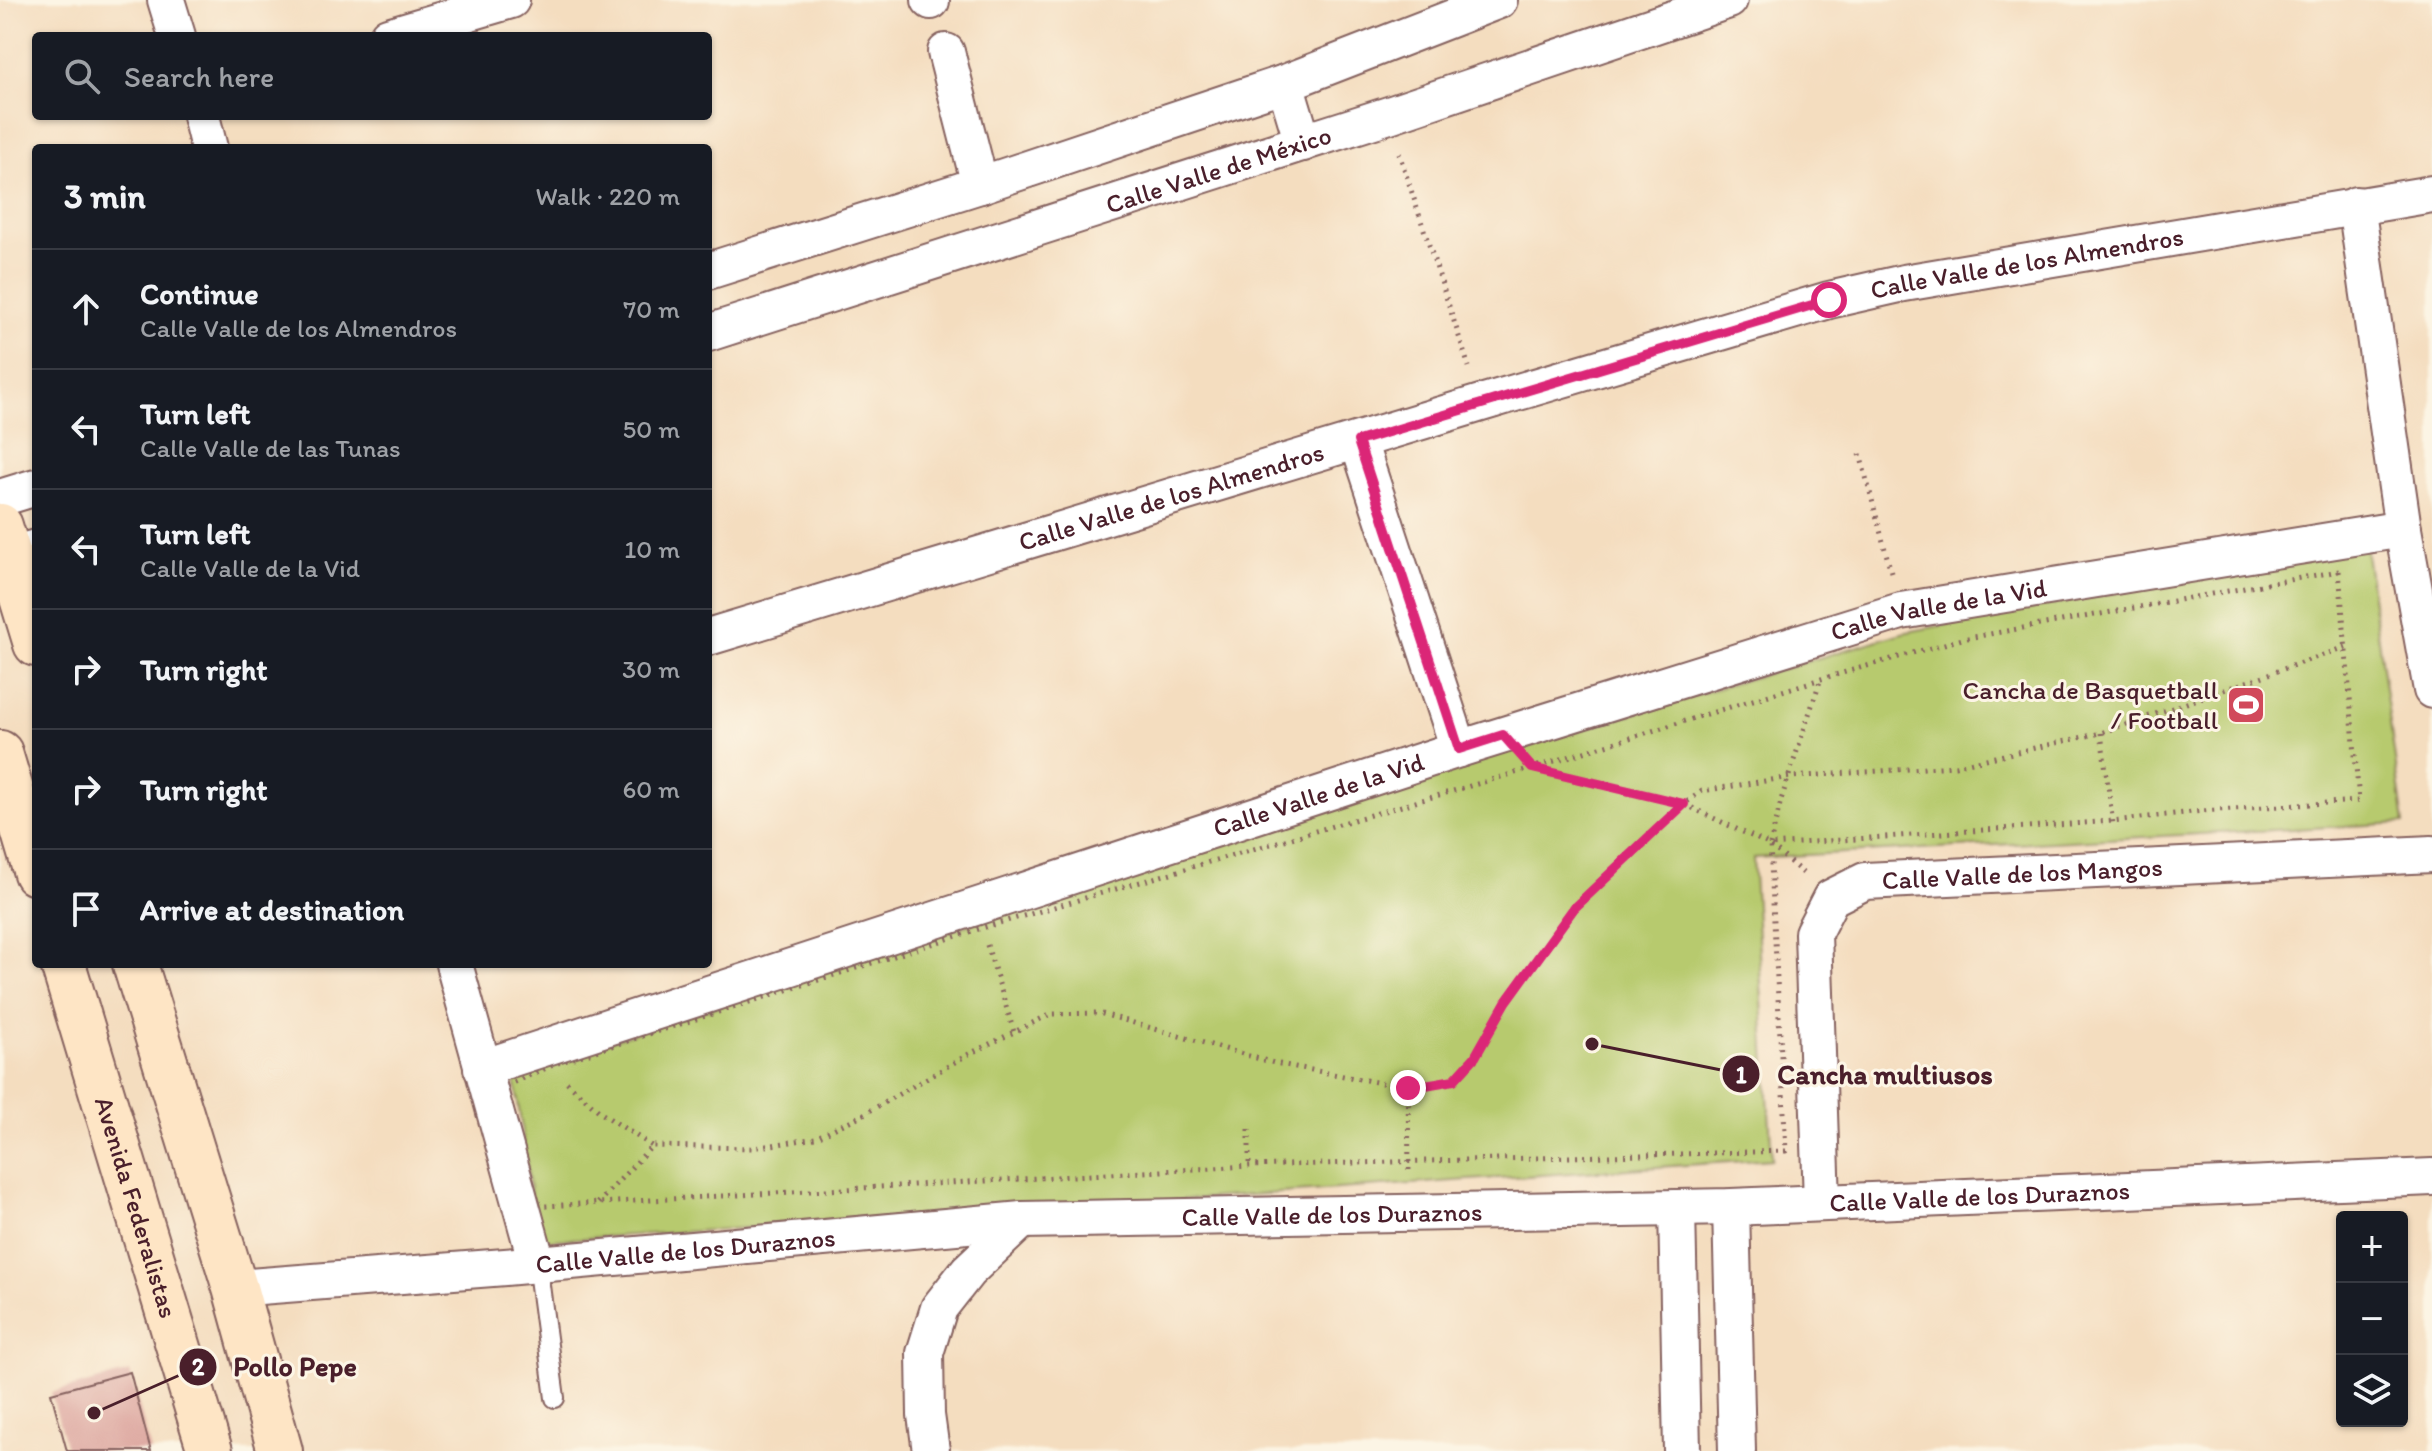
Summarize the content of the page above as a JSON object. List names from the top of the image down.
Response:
{
  "streets": {
    "street": [
      "Calle Valle de México",
      "Calle Valle de los Almendros",
      "Calle Valle de la Vid",
      "Calle Valle de los Mangos",
      "Calle Valle de los Duraznos",
      "Avenida Federalistas"
    ]
  },
  "places": {
    "sports": ["Cancha de Basquetball / Football"],
    "other": ["Cancha multiusos", "Pollo Pepe"]
  },
  "page": {
    "search": "Search here",
    "heading": ["3 min", "Walk · 220 m"],
    "list": [
      ["Continue", "Calle Valle de los Almendros", "70 m"],
      ["Turn left", "Calle Valle de las Tunas", "50 m"],
      ["Turn left", "Calle Valle de la Vid", "10 m"],
      ["Turn right", "30 m"],
      ["Turn right", "60 m"],
      "Arrive at destination"
    ],
    "map_buttons": ["+", "−"]
  }
}
